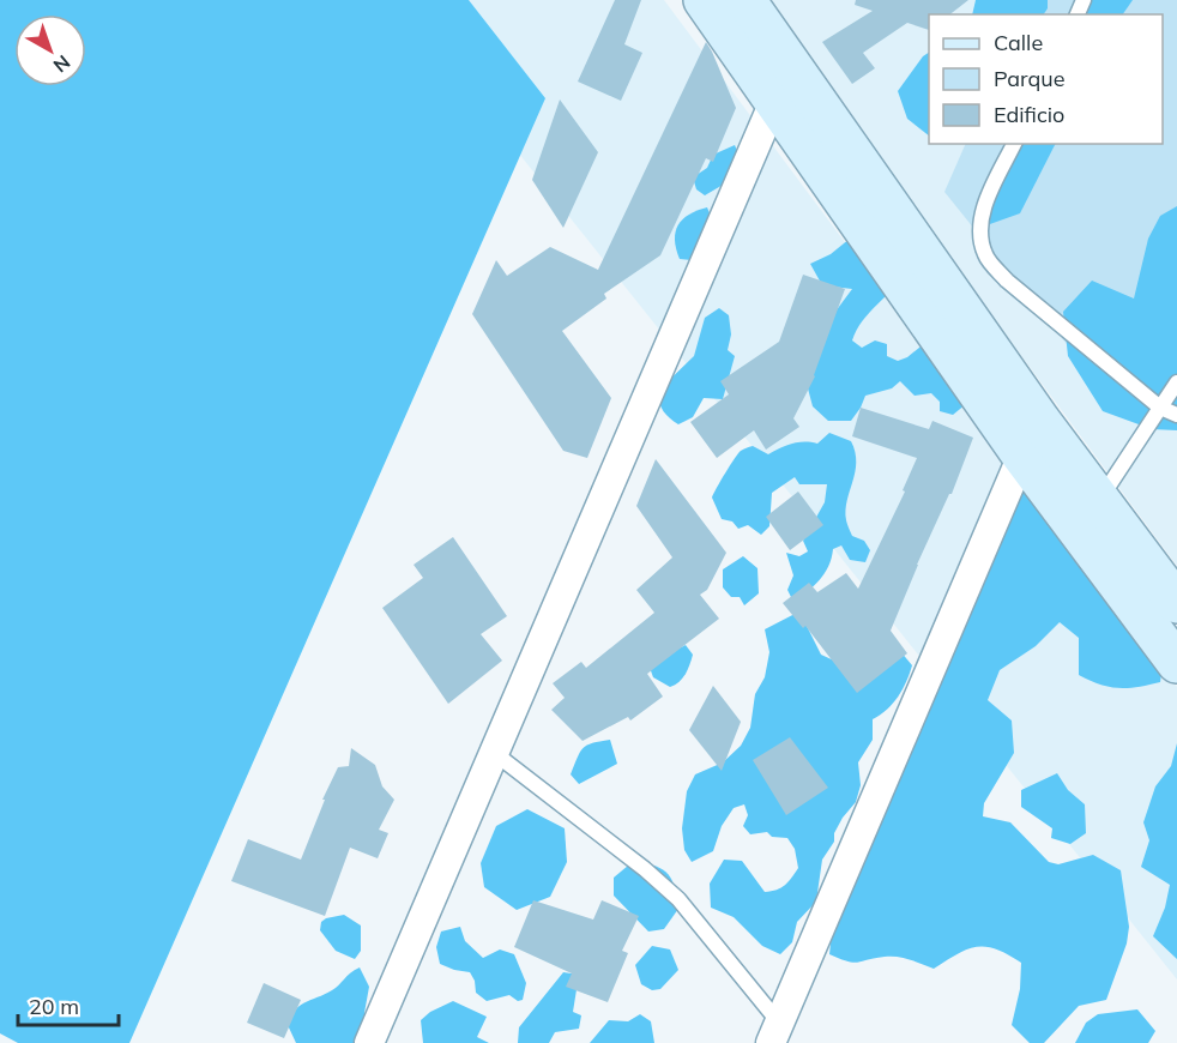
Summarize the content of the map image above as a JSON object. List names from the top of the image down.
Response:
{
  "legend": ["Calle", "Parque", "Edificio"],
  "scale_bar": "20 m",
  "north": "bottom right"
}
